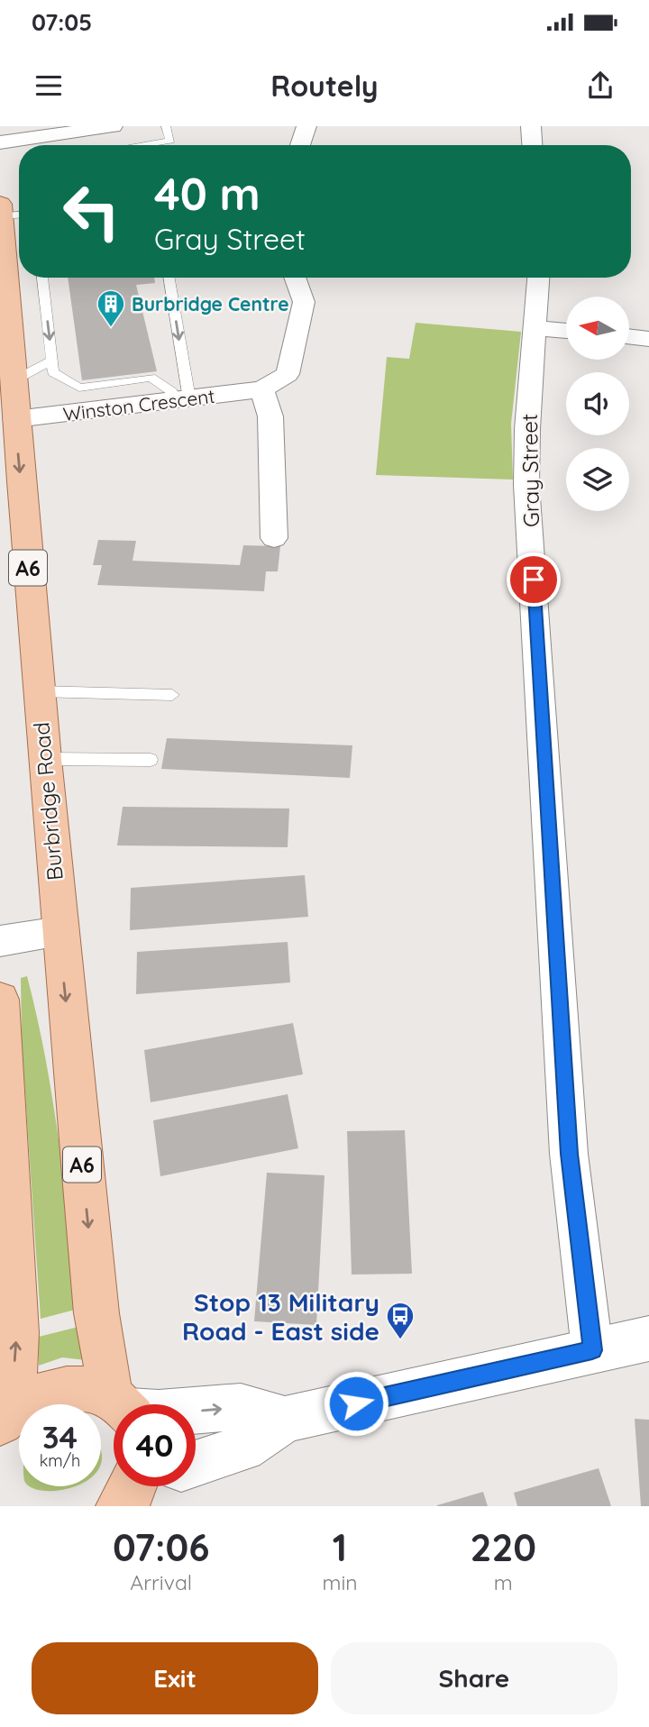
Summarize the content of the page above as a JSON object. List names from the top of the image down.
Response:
{
  "streets": {
    "main road": ["A6", "Burbridge Road"],
    "street": ["Winston Crescent", "Gray Street"]
  },
  "crossings": [
    ["Winston Crescent", "Burbridge Road"]
  ],
  "places": {
    "building": ["Burbridge Centre"],
    "bus stop": ["Stop 13 Military Road - East side"]
  },
  "north": "left",
  "page": {
    "status": "07:05",
    "header": "Routely",
    "turn": ["40 m", "Gray Street"],
    "speed": "34 km/h",
    "limit": "40",
    "eta": [
      "07:06",
      "Arrival",
      "1",
      "min",
      "220",
      "m"
    ],
    "buttons": ["Exit", "Share"]
  }
}
